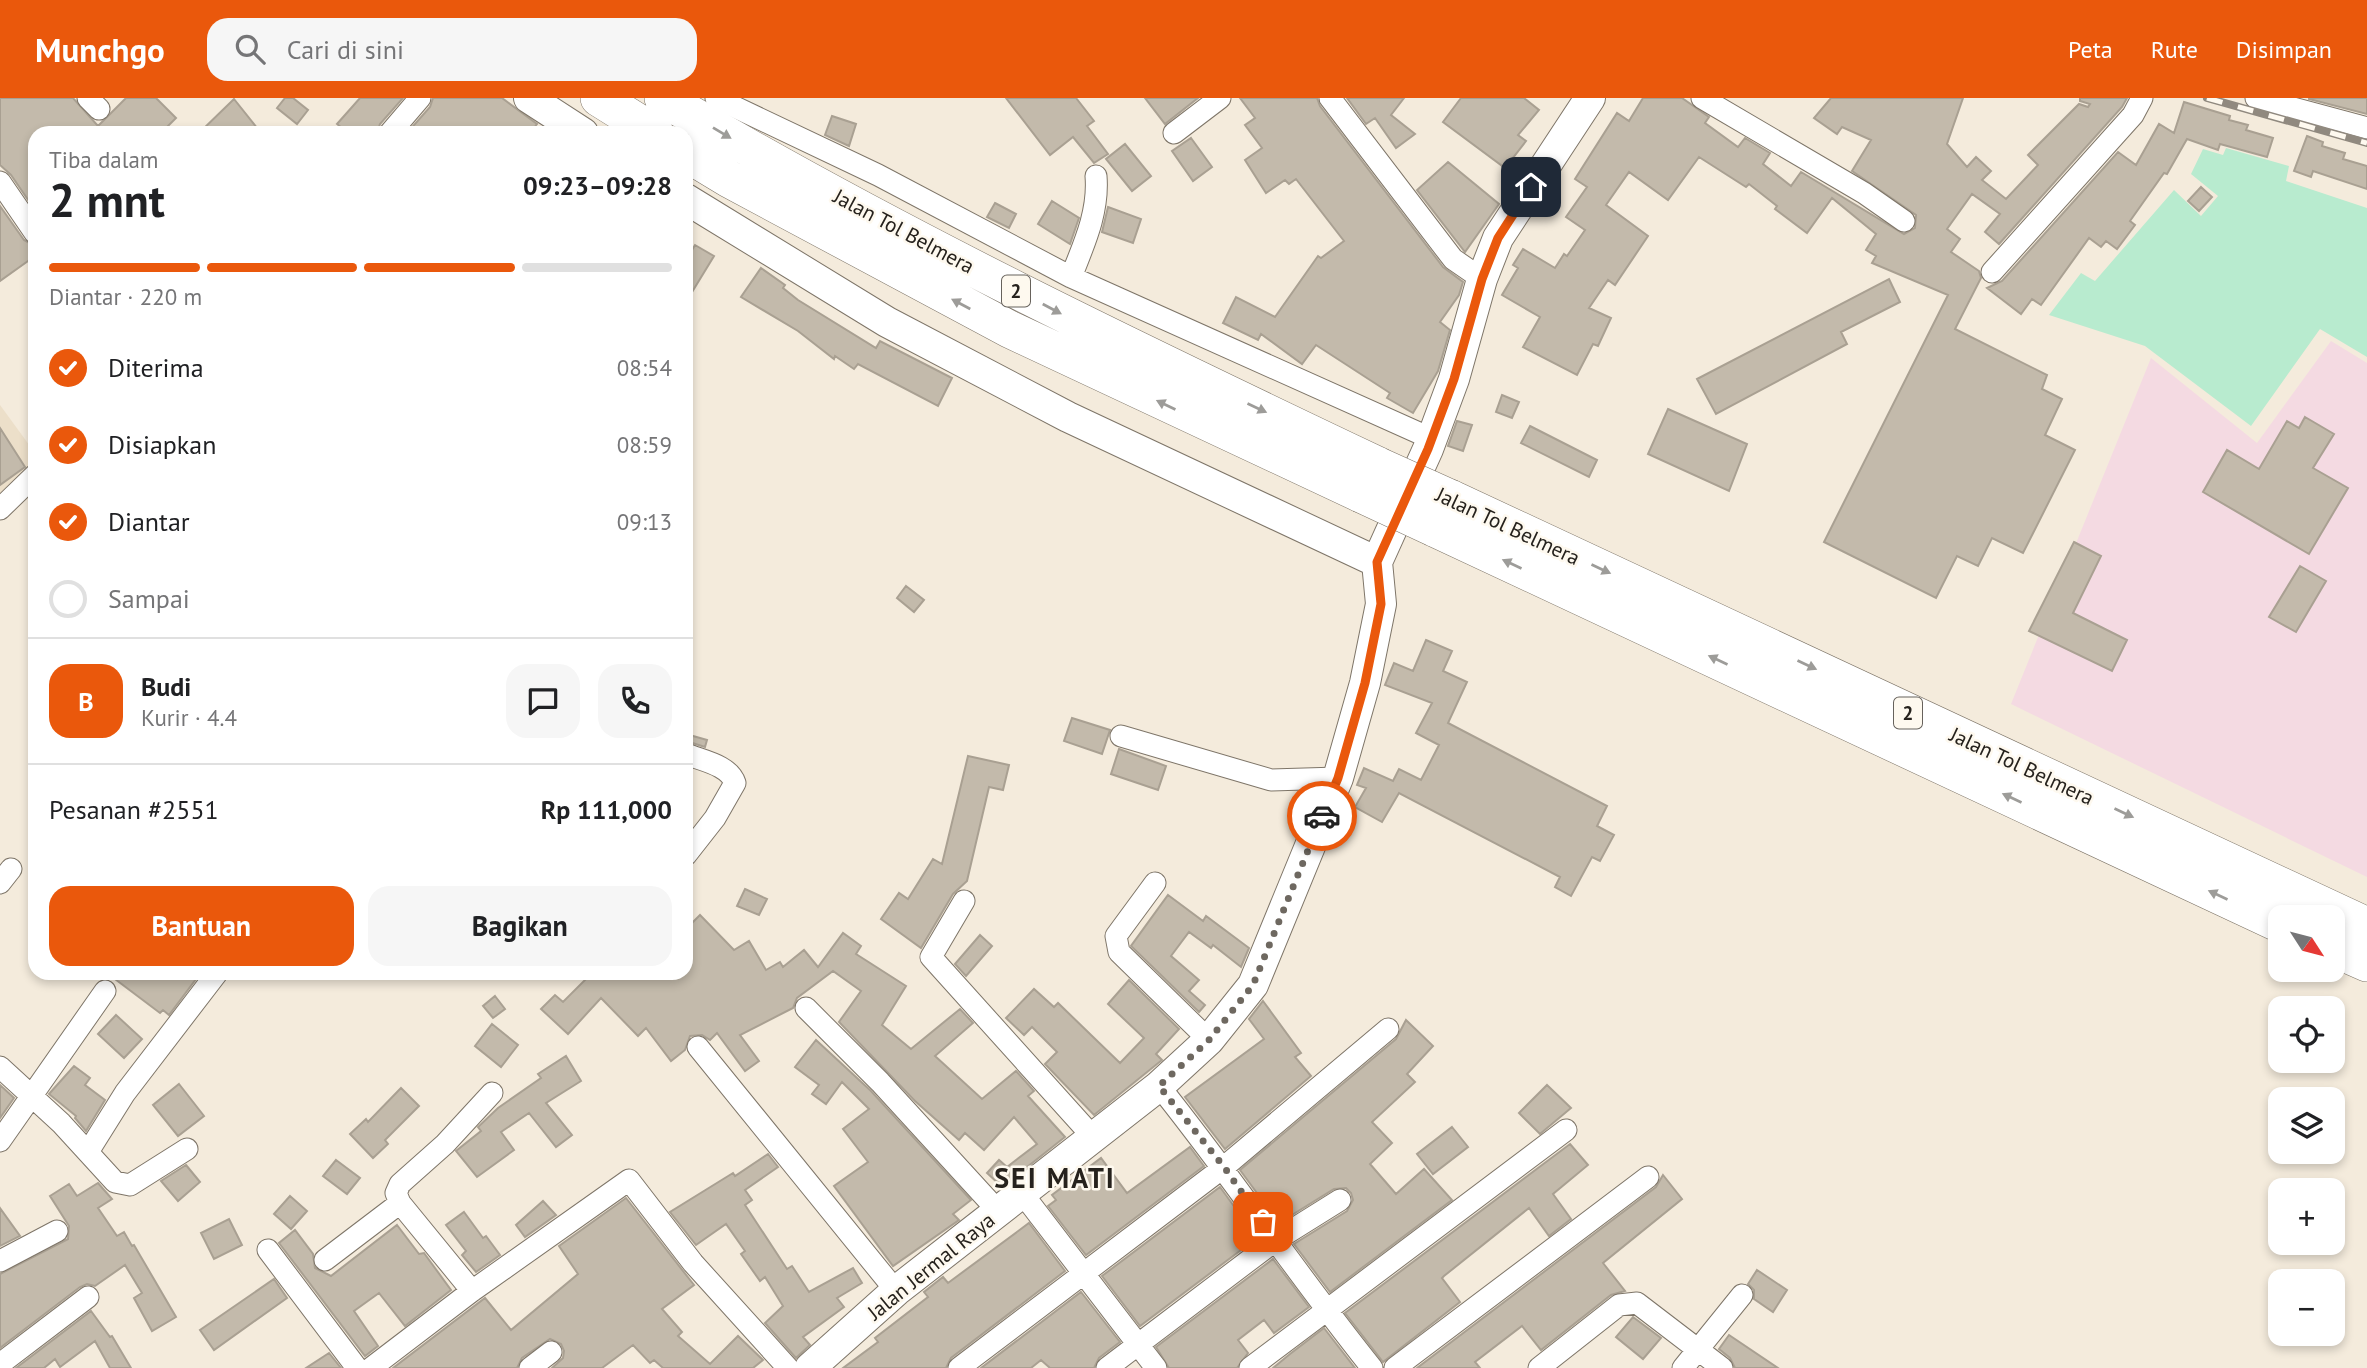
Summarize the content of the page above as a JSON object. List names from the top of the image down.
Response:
{
  "streets": {
    "highway": ["Jalan Tol Belmera", "2"],
    "street": ["Jalan Jermal Raya"]
  },
  "districts": ["SEI MATI"],
  "north": "bottom right",
  "page": {
    "header": "Munchgo",
    "search": "Cari di sini",
    "nav": ["Peta", "Rute", "Disimpan"],
    "heading": ["2 mnt", "Tiba dalam", "09:23–09:28"],
    "panel": [
      "Budi",
      "Kurir · 4.4",
      "Pesanan #2551",
      "Rp 111,000"
    ],
    "bar": "Diantar · 220 m",
    "list": [
      ["Diterima", "08:54"],
      ["Disiapkan", "08:59"],
      ["Diantar", "09:13"],
      "Sampai"
    ],
    "round": "B",
    "buttons": ["Bantuan", "Bagikan"],
    "map_buttons": ["+", "−"]
  }
}
